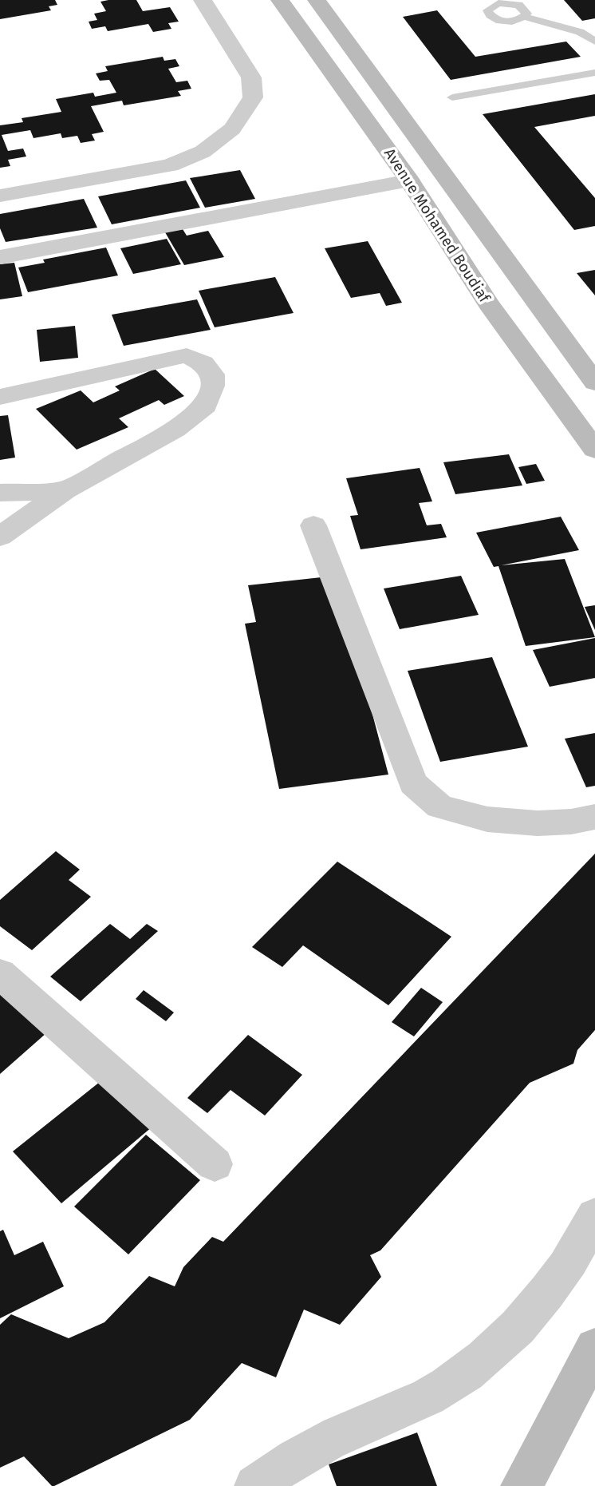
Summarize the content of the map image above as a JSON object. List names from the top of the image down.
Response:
{
  "streets": {
    "main road": ["Avenue Mohamed Boudiaf"]
  }
}
